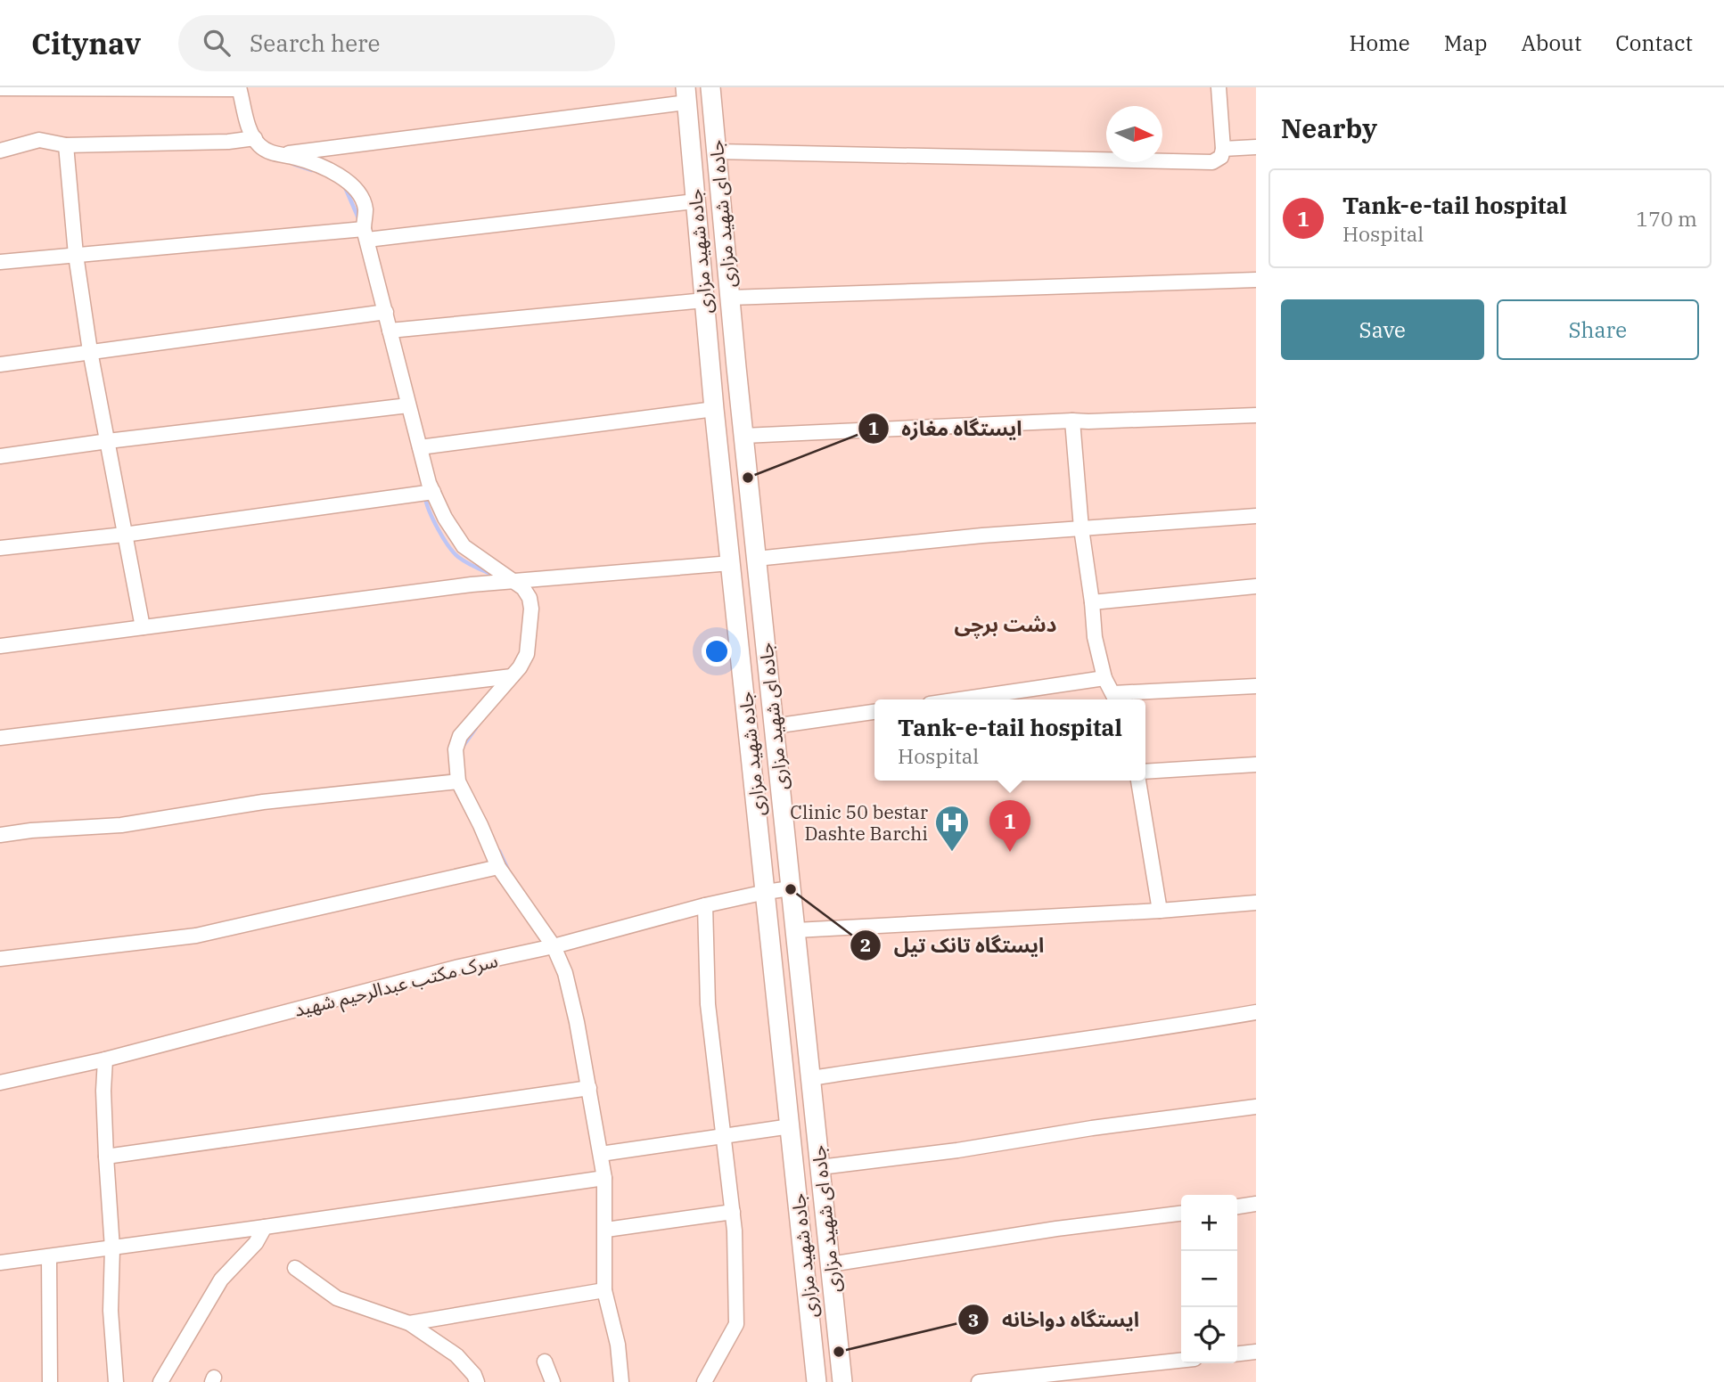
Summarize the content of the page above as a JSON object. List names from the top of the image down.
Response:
{
  "streets": {
    "main road": ["جاده ای شهید مزاری", "جاده شهید مزاری"],
    "street": ["سرک مکتب عبدالرحیم شهید"]
  },
  "crossings": [
    ["جاده ای شهید مزاری", "سرک مکتب عبدالرحیم شهید"],
    ["جاده شهید مزاری", "سرک مکتب عبدالرحیم شهید"]
  ],
  "districts": ["دشت برچی"],
  "places": {
    "other": ["ایستگاه مغازه", "ایستگاه تانک تیل", "ایستگاه دواخانه"],
    "hospital": ["Clinic 50 bestar Dashte Barchi"]
  },
  "north": "right",
  "page": {
    "header": "Citynav",
    "search": "Search here",
    "nav": [
      "Home",
      "Map",
      "About",
      "Contact"
    ],
    "heading": "Nearby",
    "list": [
      {
        "mark": "1",
        "name": "Tank-e-tail hospital",
        "note": "Hospital",
        "value": "170 m"
      }
    ],
    "buttons": ["Save", "Share"],
    "popup": ["Tank-e-tail hospital", "Hospital"],
    "pins": "1",
    "map_buttons": ["+", "−"]
  }
}
